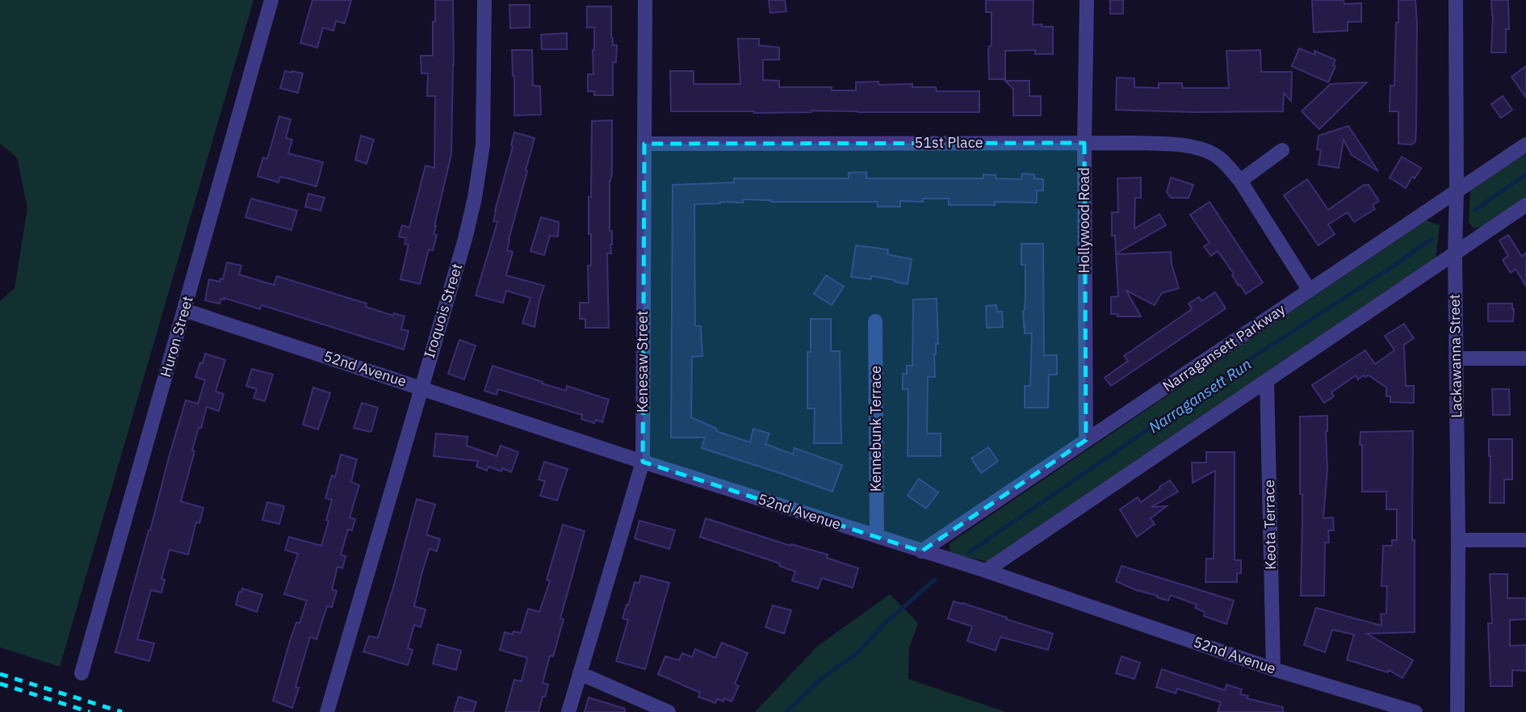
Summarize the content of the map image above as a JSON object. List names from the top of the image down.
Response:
{
  "streets": {
    "street": [
      "51st Place",
      "Hollywood Road",
      "Iroquois Street",
      "Huron Street",
      "Narragansett Parkway",
      "Lackawanna Street",
      "Kenesaw Street",
      "52nd Avenue",
      "Kennebunk Terrace",
      "Keota Terrace"
    ]
  },
  "crossings": [
    ["51st Place", "Hollywood Road"],
    ["51st Place", "Narragansett Parkway"],
    ["51st Place", "Kenesaw Street"],
    ["Hollywood Road", "Narragansett Parkway"],
    ["Iroquois Street", "52nd Avenue"],
    ["Huron Street", "52nd Avenue"],
    ["Narragansett Parkway", "Lackawanna Street"],
    ["Narragansett Parkway", "52nd Avenue"],
    ["Kenesaw Street", "52nd Avenue"],
    ["52nd Avenue", "Kennebunk Terrace"],
    ["52nd Avenue", "Keota Terrace"]
  ],
  "water": ["Narragansett Run"]
}
